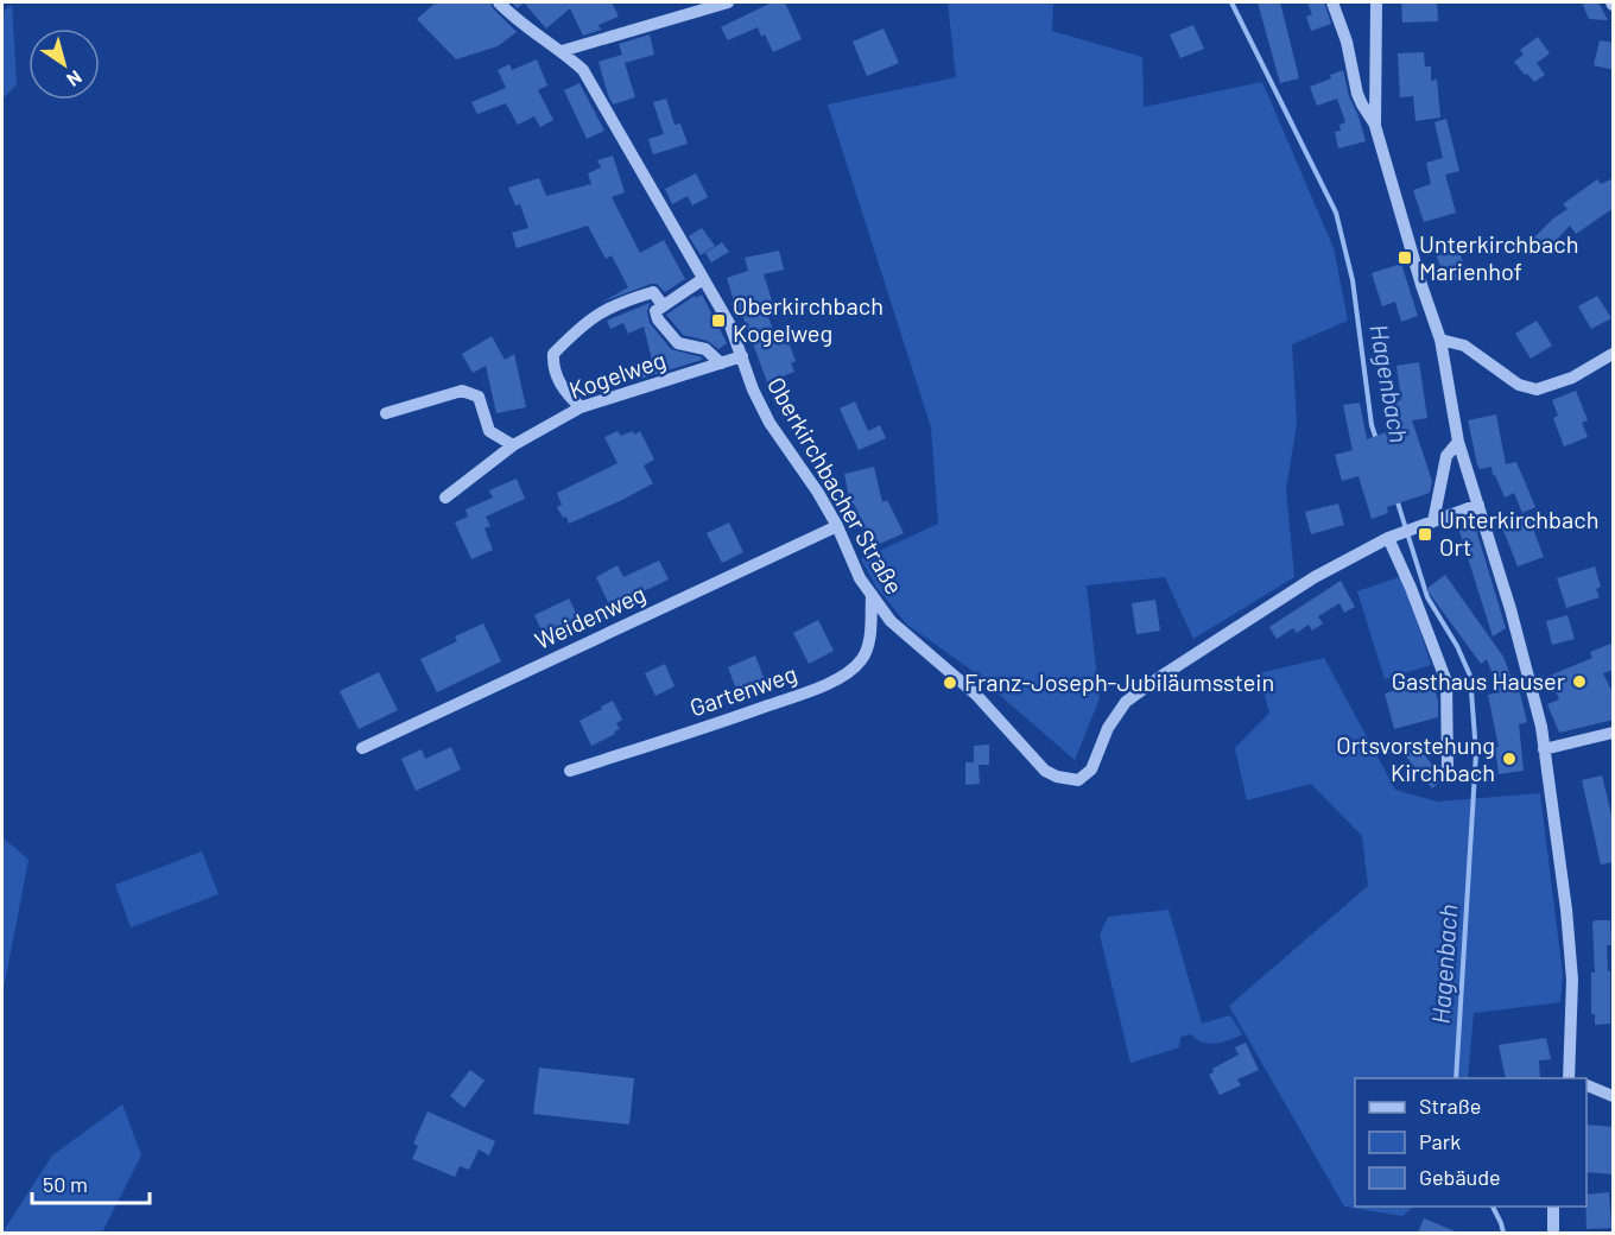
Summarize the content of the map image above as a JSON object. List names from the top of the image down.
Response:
{
  "streets": {
    "street": [
      "Kogelweg",
      "Oberkirchbacher Straße",
      "Weidenweg",
      "Gartenweg"
    ]
  },
  "crossings": [
    ["Kogelweg", "Oberkirchbacher Straße"],
    ["Oberkirchbacher Straße", "Weidenweg"],
    ["Oberkirchbacher Straße", "Gartenweg"]
  ],
  "water": ["Hagenbach"],
  "places": {
    "transit": ["Unterkirchbach Marienhof", "Oberkirchbach Kogelweg", "Unterkirchbach Ort"],
    "other": ["Gasthaus Hauser", "Franz-Joseph-Jubiläumsstein", "Ortsvorstehung Kirchbach"]
  },
  "legend": ["Straße", "Park", "Gebäude"],
  "scale_bar": "50 m",
  "north": "bottom right"
}
